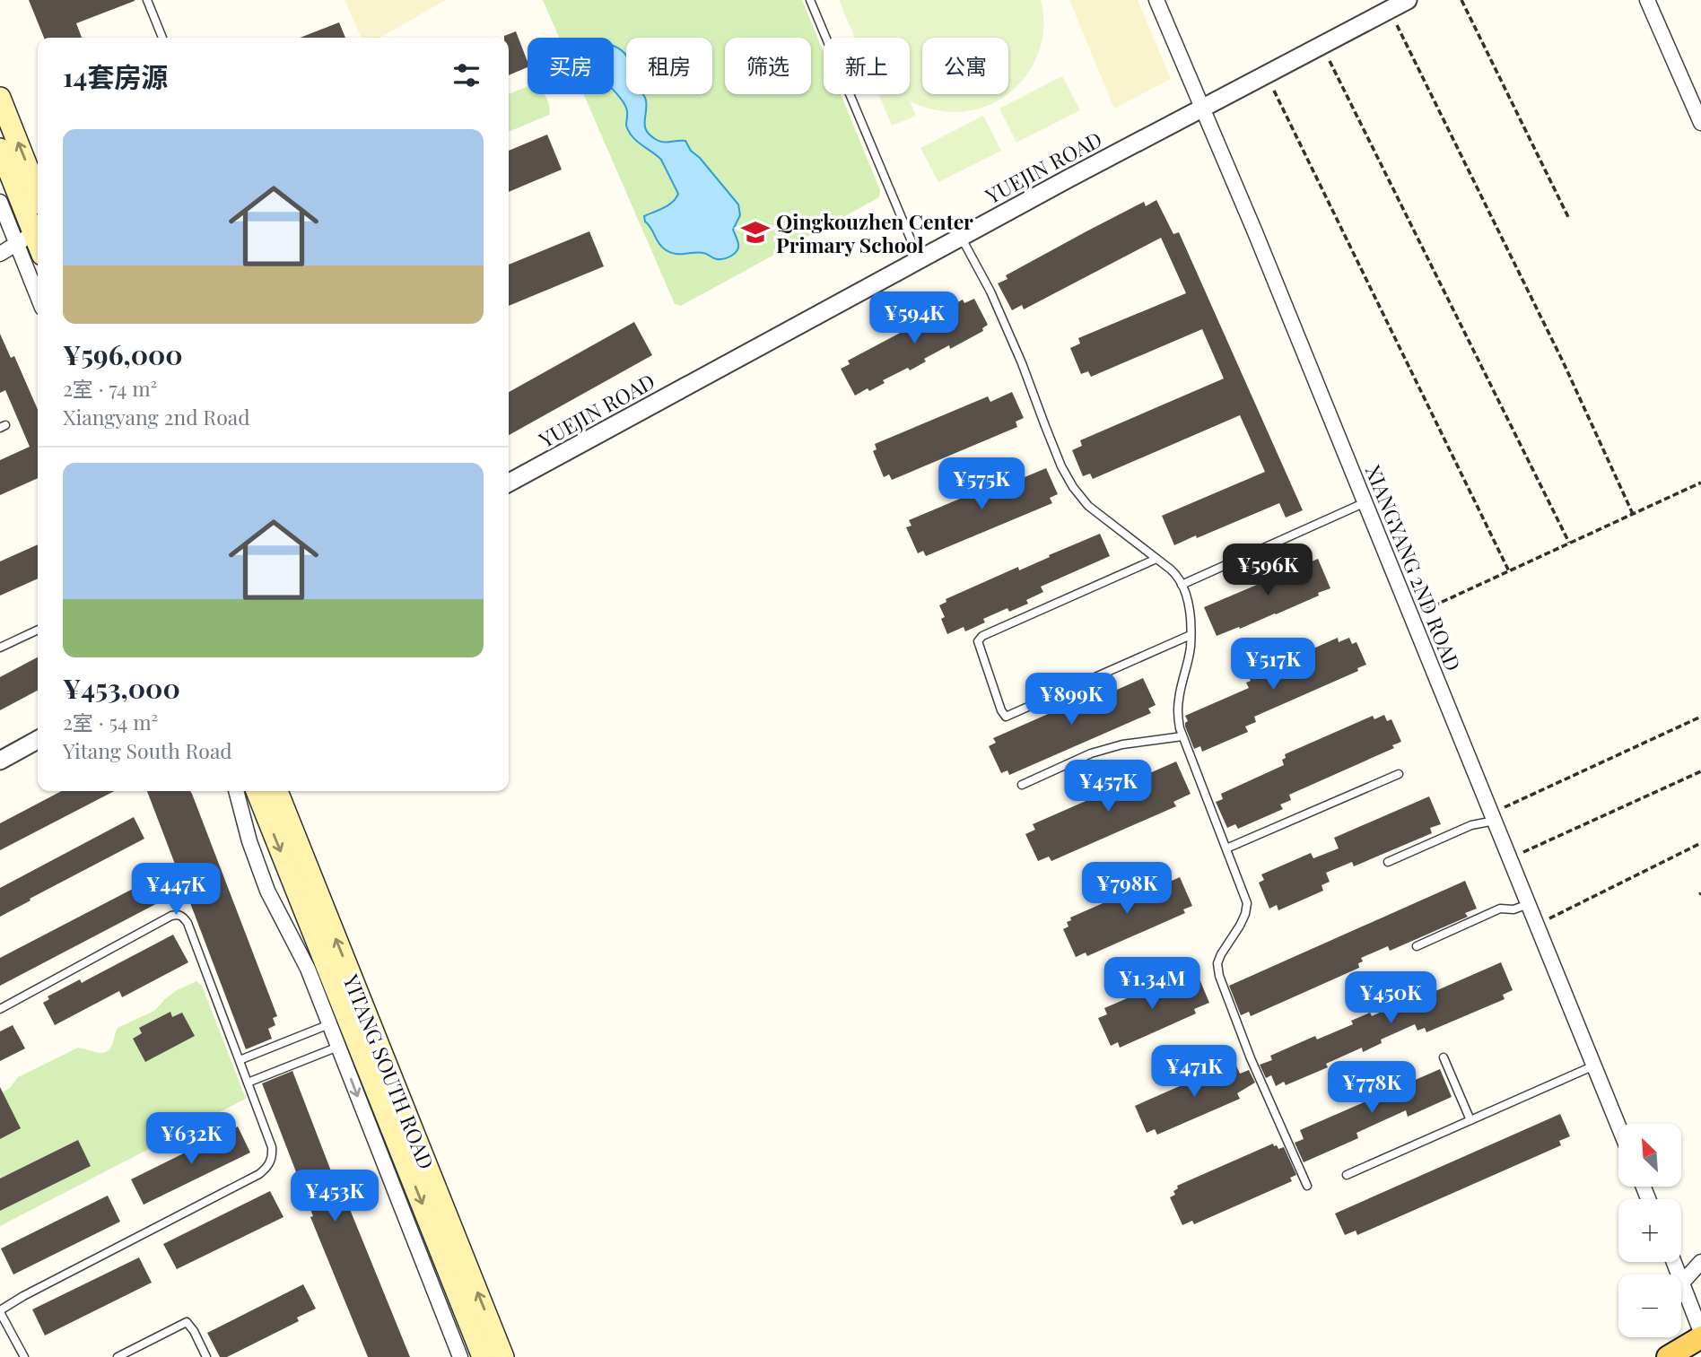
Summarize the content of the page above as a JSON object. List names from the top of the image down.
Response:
{
  "streets": {
    "main road": ["YITANG SOUTH ROAD"],
    "street": ["YUEJIN ROAD", "XIANGYANG 2ND ROAD"]
  },
  "crossings": [
    ["YUEJIN ROAD", "XIANGYANG 2ND ROAD"]
  ],
  "places": {
    "school or university": ["Qingkouzhen Center Primary School"]
  },
  "north": "top left",
  "page": {
    "chip": [
      "买房",
      "租房",
      "筛选",
      "新上",
      "公寓"
    ],
    "heading": "14套房源",
    "list": [
      {
        "name": "¥596,000",
        "note": "2室 · 74 m² · Xiangyang 2nd Road"
      },
      {
        "name": "¥453,000",
        "note": "2室 · 54 m² · Yitang South Road"
      }
    ],
    "price": [
      "¥594K",
      "¥575K",
      "¥596K",
      "¥517K",
      "¥899K",
      "¥457K",
      "¥798K",
      "¥447K",
      "¥1.34M",
      "¥450K",
      "¥471K",
      "¥778K",
      "¥632K",
      "¥453K"
    ],
    "map_buttons": ["+", "−"]
  }
}
